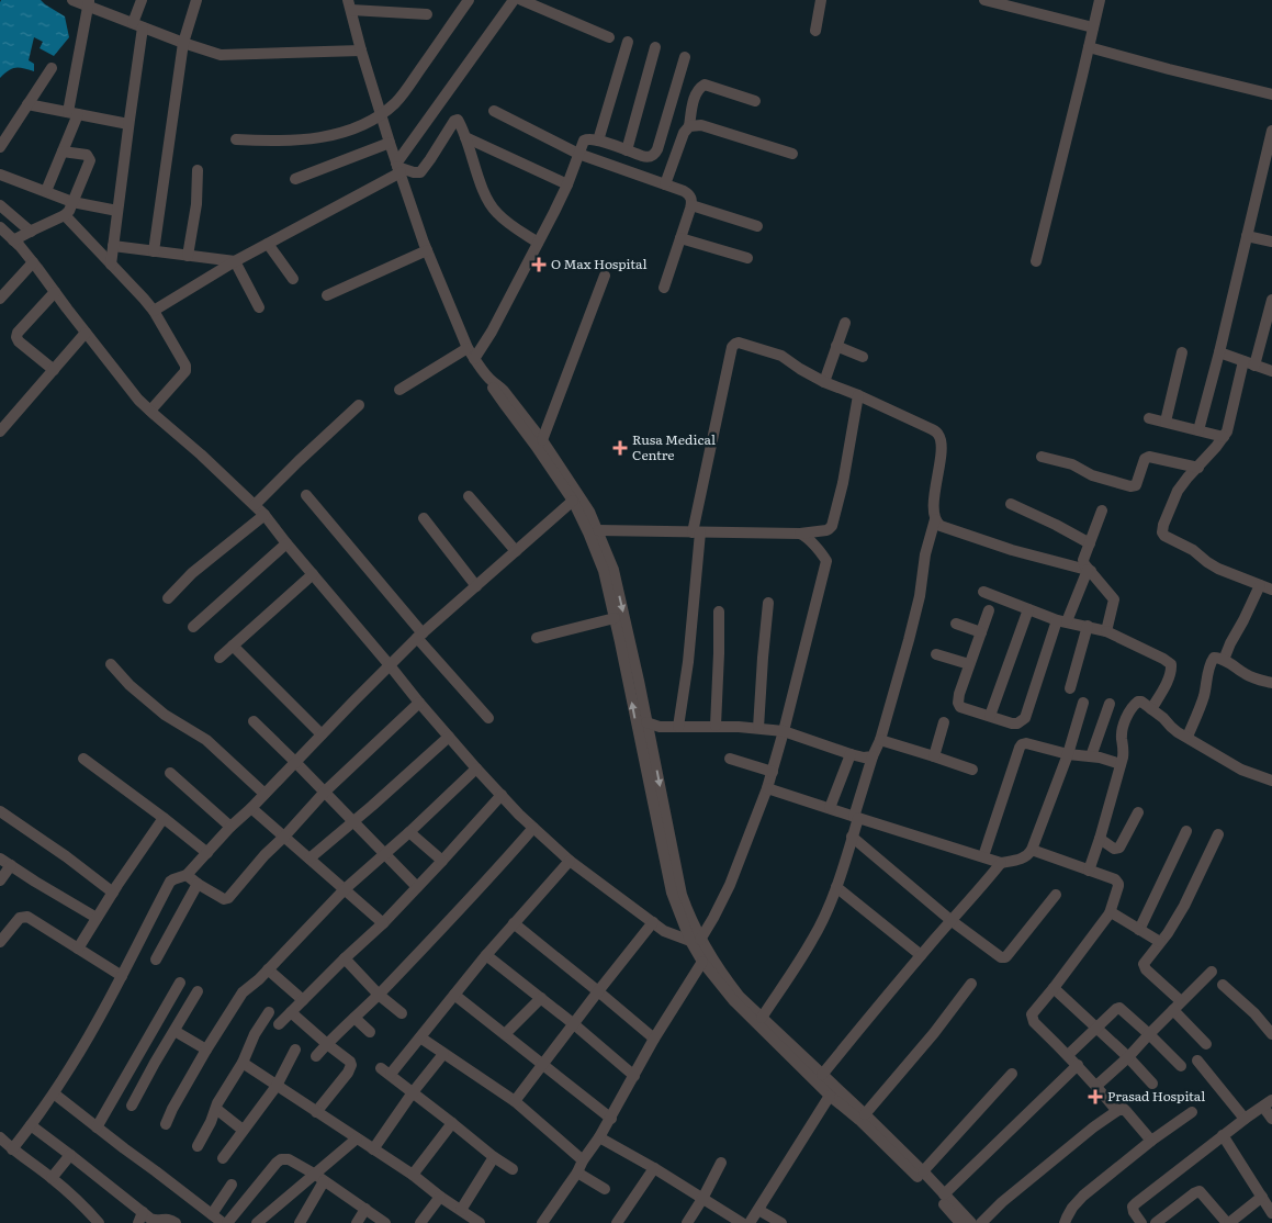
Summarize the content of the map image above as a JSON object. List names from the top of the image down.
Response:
{
  "places": {
    "health": ["O Max Hospital", "Rusa Medical Centre", "Prasad Hospital"]
  }
}
